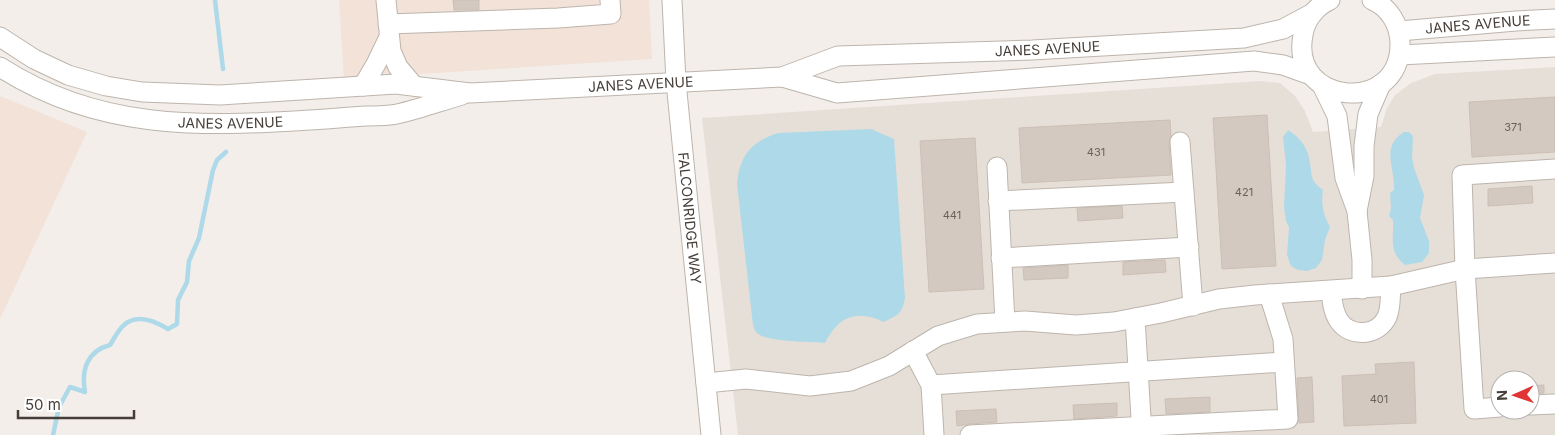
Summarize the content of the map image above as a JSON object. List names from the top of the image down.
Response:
{
  "streets": {
    "street": ["JANES AVENUE", "FALCONRIDGE WAY"]
  },
  "crossings": [
    ["JANES AVENUE", "FALCONRIDGE WAY"]
  ],
  "house_numbers": [
    "371",
    "431",
    "421",
    "441",
    "401"
  ],
  "scale_bar": "50 m",
  "north": "left"
}
